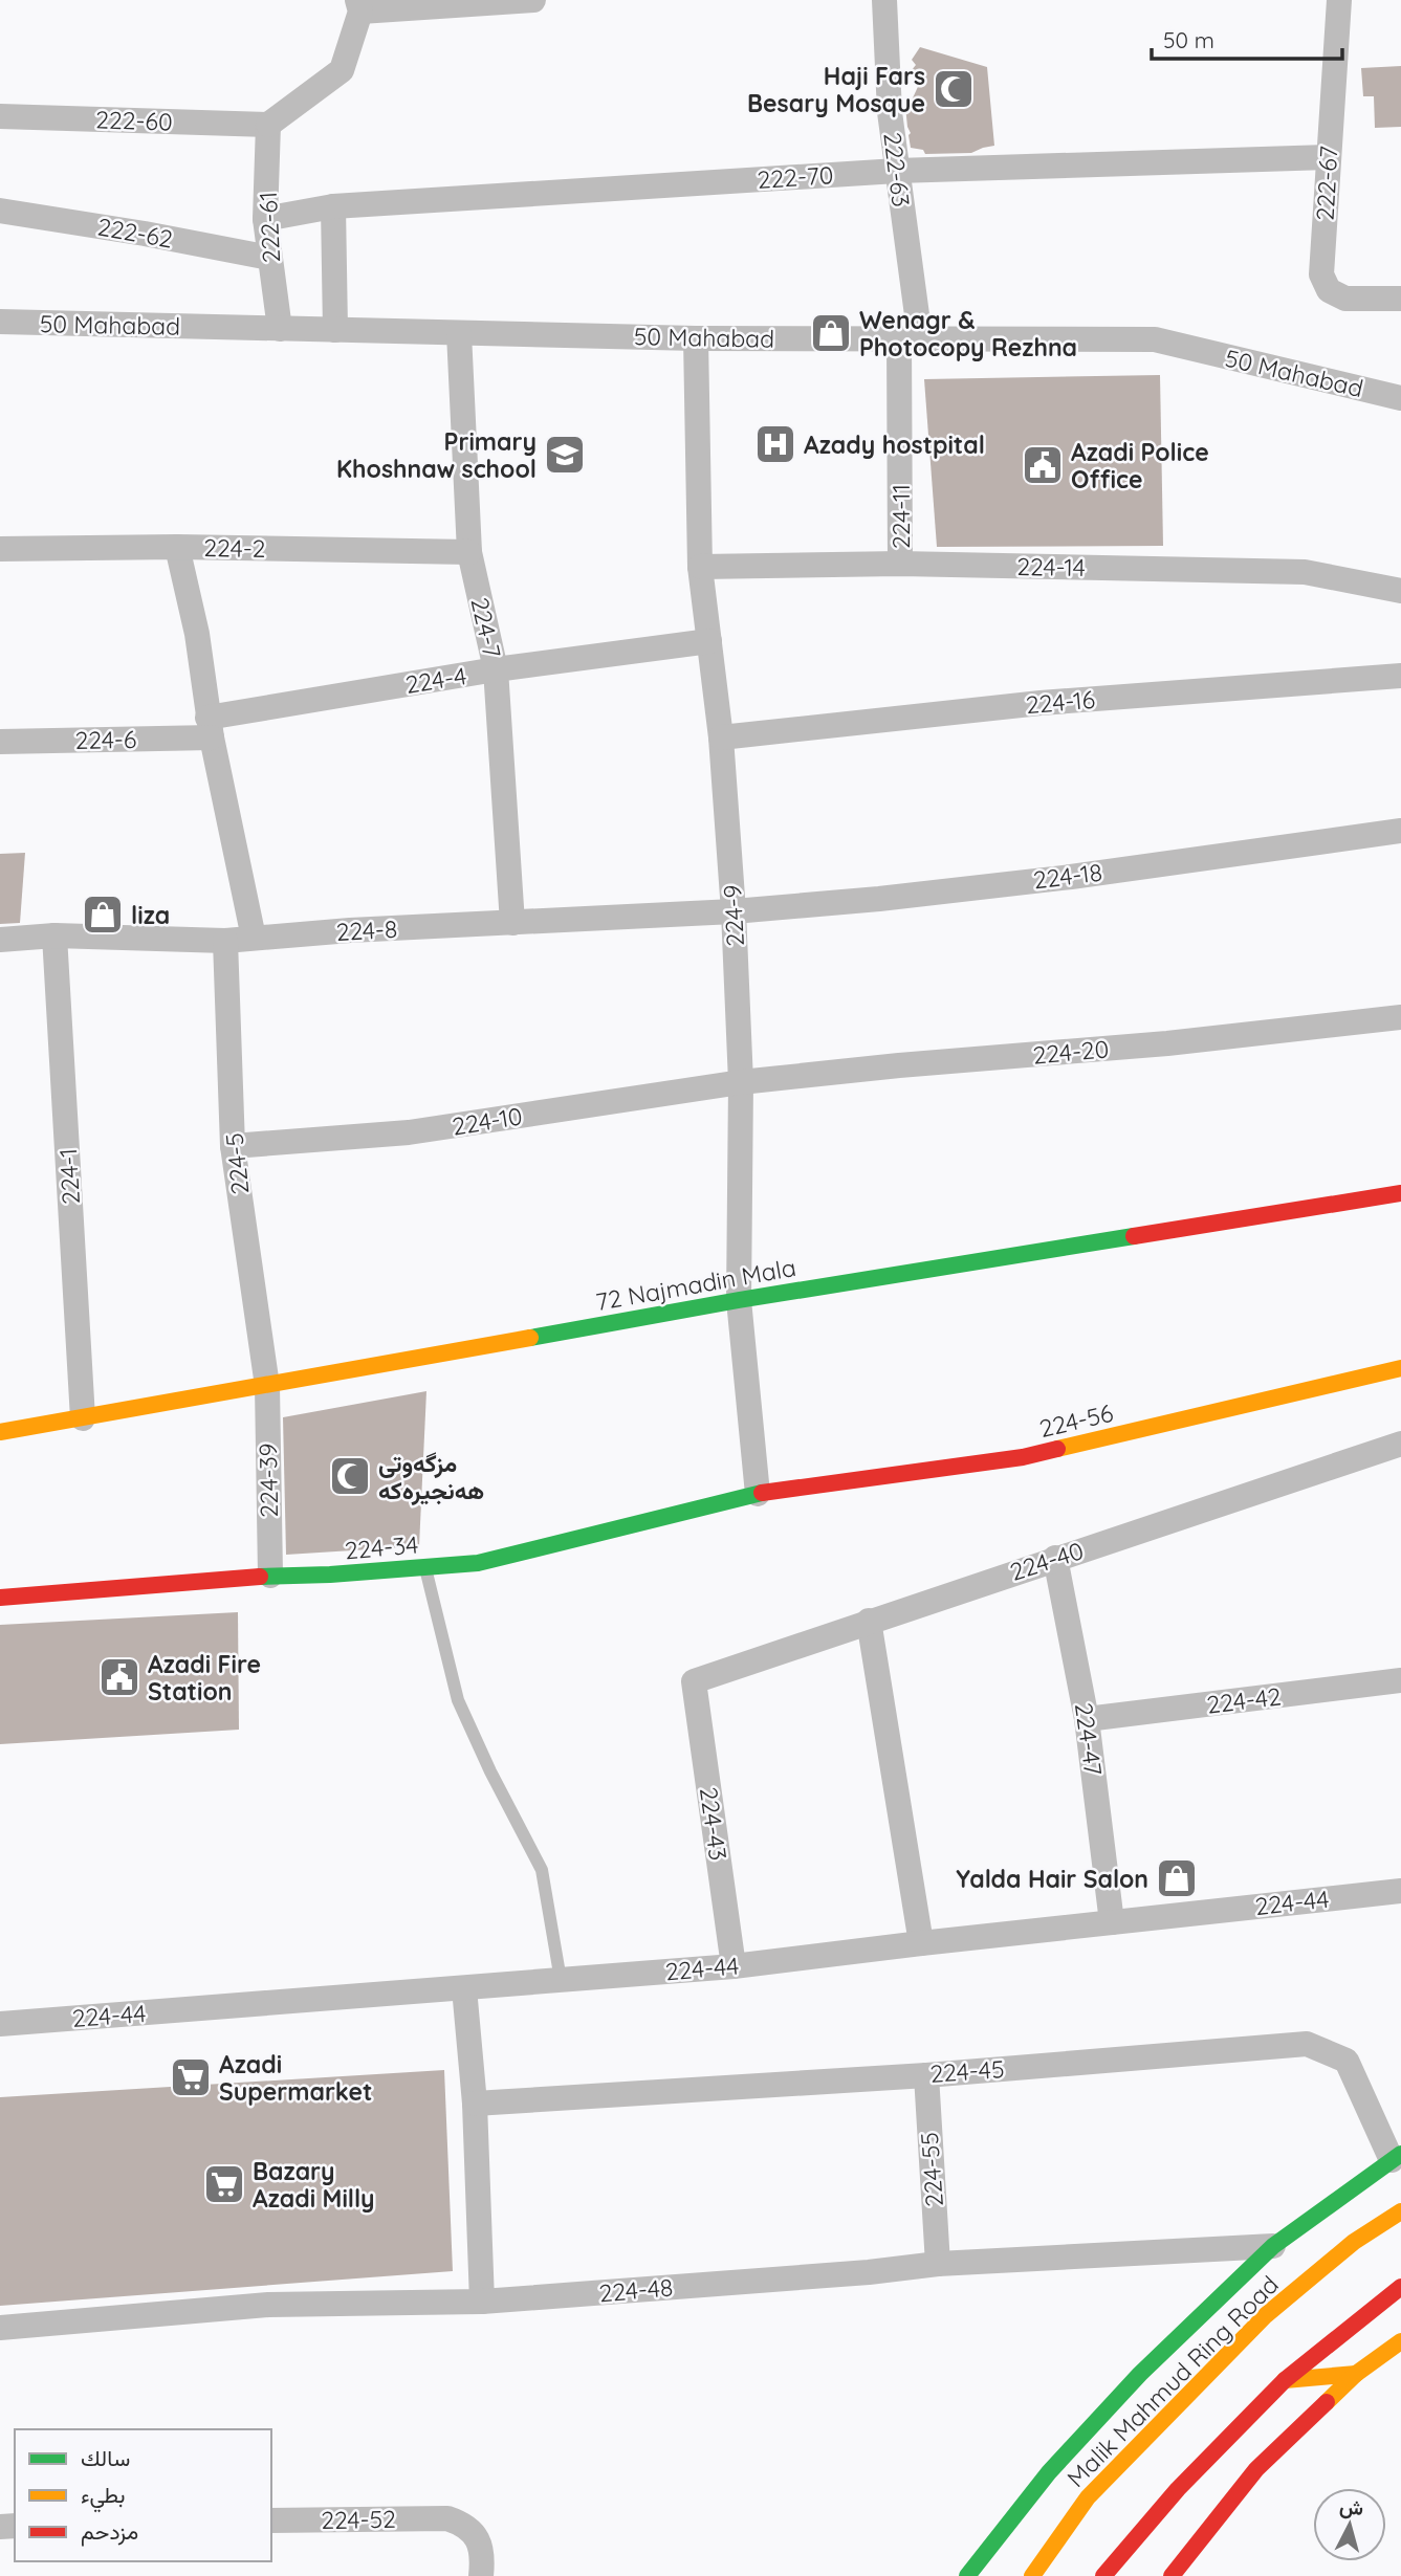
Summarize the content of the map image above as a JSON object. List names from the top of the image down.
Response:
{
  "streets": {
    "main road": [
      "72 Najmadin Mala",
      "224-56",
      "224-34",
      "Malik Mahmud Ring Road"
    ],
    "street": [
      "222-60",
      "222-63",
      "222-70",
      "222-67",
      "222-61",
      "222-62",
      "50 Mahabad",
      "224-11",
      "224-2",
      "224-14",
      "224-7",
      "224-4",
      "224-16",
      "224-6",
      "224-18",
      "224-9",
      "224-8",
      "224-20",
      "224-10",
      "224-5",
      "224-1",
      "224-39",
      "224-40",
      "224-42",
      "224-47",
      "224-43",
      "224-44",
      "224-45",
      "224-55",
      "224-48",
      "224-52"
    ]
  },
  "crossings": [
    ["222-60", "222-61"],
    ["222-63", "222-70"],
    ["222-63", "50 Mahabad"],
    ["222-63", "224-11"],
    ["222-70", "222-67"],
    ["222-70", "222-61"],
    ["222-61", "222-62"],
    ["222-61", "50 Mahabad"],
    ["50 Mahabad", "224-11"],
    ["50 Mahabad", "224-7"],
    ["50 Mahabad", "224-9"],
    ["224-11", "224-14"],
    ["224-2", "224-7"],
    ["224-14", "224-9"],
    ["224-7", "224-4"],
    ["224-7", "224-8"],
    ["224-4", "224-6"],
    ["224-4", "224-9"],
    ["224-16", "224-9"],
    ["224-18", "224-9"],
    ["224-18", "224-8"],
    ["224-9", "224-8"],
    ["224-9", "224-20"],
    ["224-9", "224-10"],
    ["224-9", "72 Najmadin Mala"],
    ["224-9", "224-56"],
    ["224-9", "224-34"],
    ["224-8", "224-5"],
    ["224-8", "224-1"],
    ["224-20", "224-10"],
    ["224-10", "224-5"],
    ["224-5", "72 Najmadin Mala"],
    ["224-5", "224-39"],
    ["224-1", "72 Najmadin Mala"],
    ["72 Najmadin Mala", "224-39"],
    ["224-56", "224-34"],
    ["224-39", "224-34"],
    ["224-40", "224-47"],
    ["224-40", "224-43"],
    ["224-42", "224-47"],
    ["224-47", "224-44"],
    ["224-43", "224-44"],
    ["224-45", "224-55"],
    ["224-55", "224-48"]
  ],
  "places": {
    "mosque": ["Haji Fars Besary Mosque", "مزگەوتی ھەنجیرەکە"],
    "shop": ["Wenagr & Photocopy Rezhna", "liza", "Yalda Hair Salon"],
    "hospital": ["Azady hostpital"],
    "school or university": ["Primary Khoshnaw school"],
    "public building": ["Azadi Police Office", "Azadi Fire Station"],
    "supermarket": ["Azadi Supermarket", "Bazary Azadi Milly"]
  },
  "legend": ["سالك", "بطيء", "مزدحم"],
  "scale_bar": "50 m",
  "north": "top"
}
